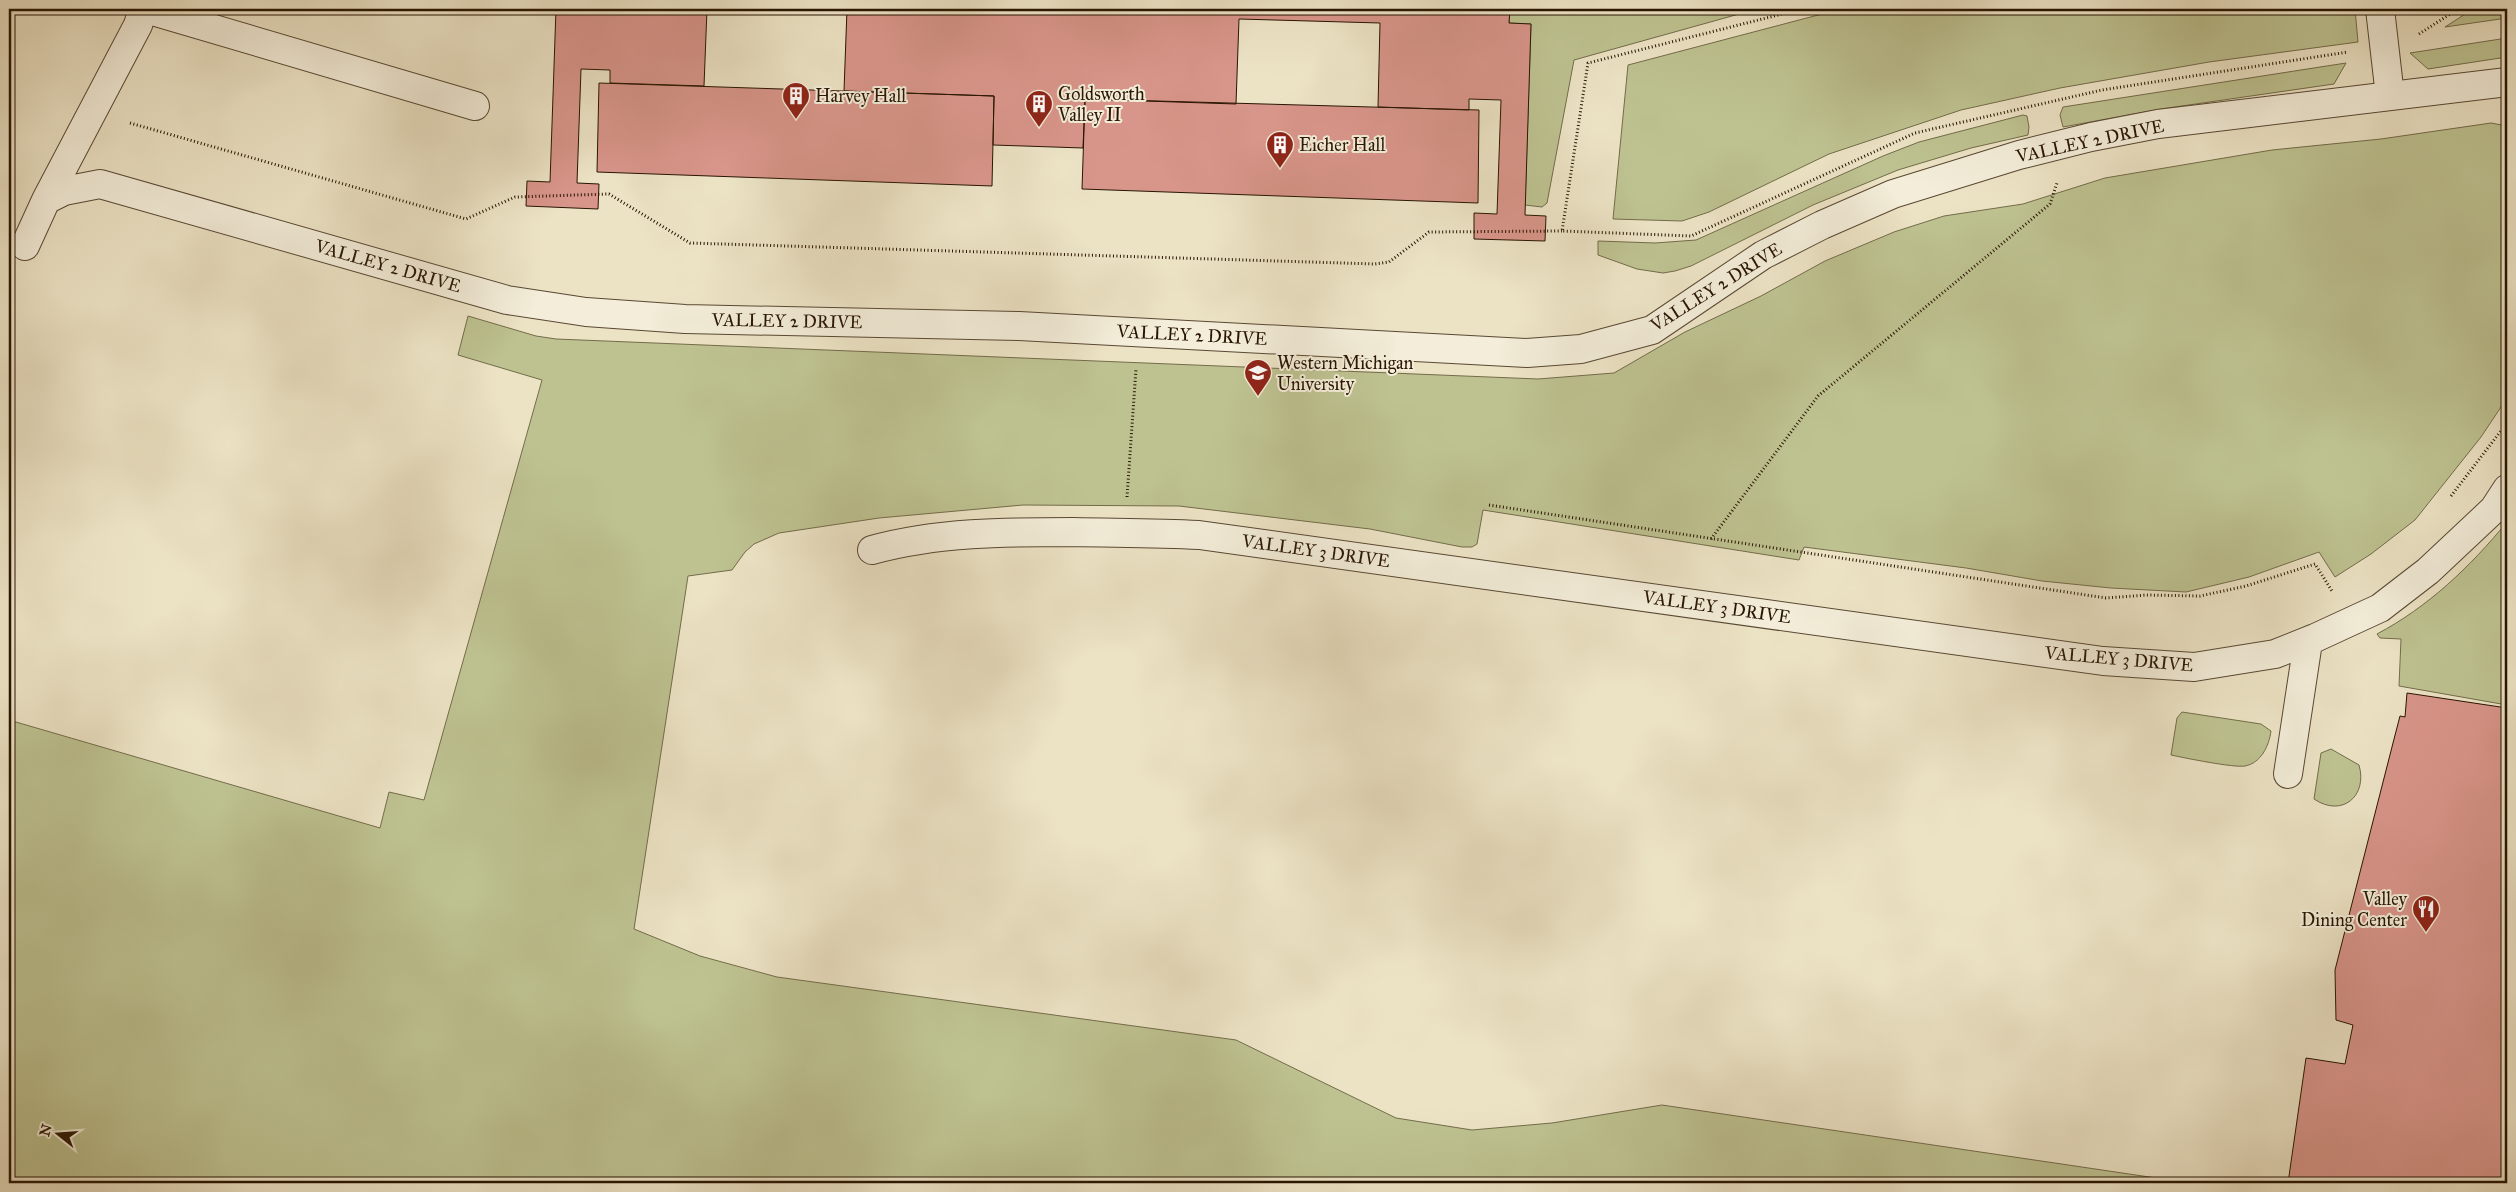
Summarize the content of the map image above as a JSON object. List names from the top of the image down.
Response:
{
  "streets": {
    "street": ["VALLEY 2 DRIVE", "VALLEY 3 DRIVE"]
  },
  "places": {
    "building": ["Harvey Hall", "Goldsworth Valley II", "Eicher Hall"],
    "school or university": ["Western Michigan University"],
    "restaurant": ["Valley Dining Center"]
  },
  "north": "left"
}
